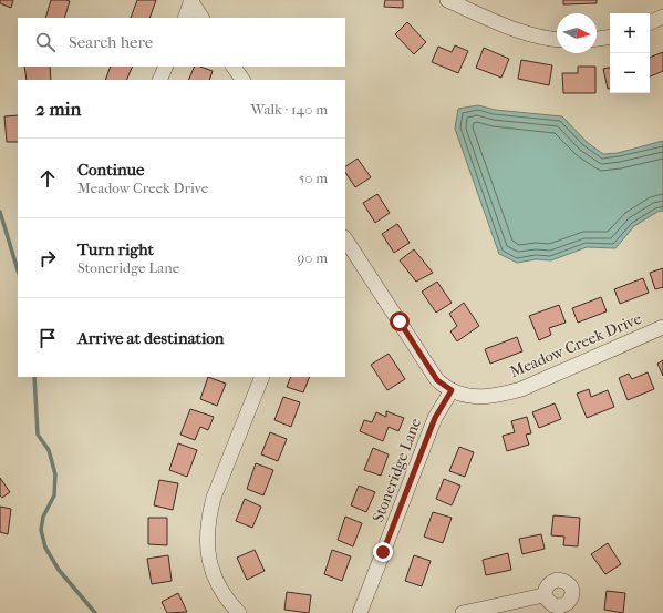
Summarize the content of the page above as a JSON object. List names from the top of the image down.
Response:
{
  "streets": {
    "street": ["Meadow Creek Drive", "Stoneridge Lane"]
  },
  "crossings": [
    ["Meadow Creek Drive", "Stoneridge Lane"]
  ],
  "north": "right",
  "page": {
    "map_buttons": ["+", "−"],
    "search": "Search here",
    "heading": ["2 min", "Walk · 140 m"],
    "list": [
      ["Continue", "Meadow Creek Drive", "50 m"],
      ["Turn right", "Stoneridge Lane", "90 m"],
      "Arrive at destination"
    ]
  }
}
